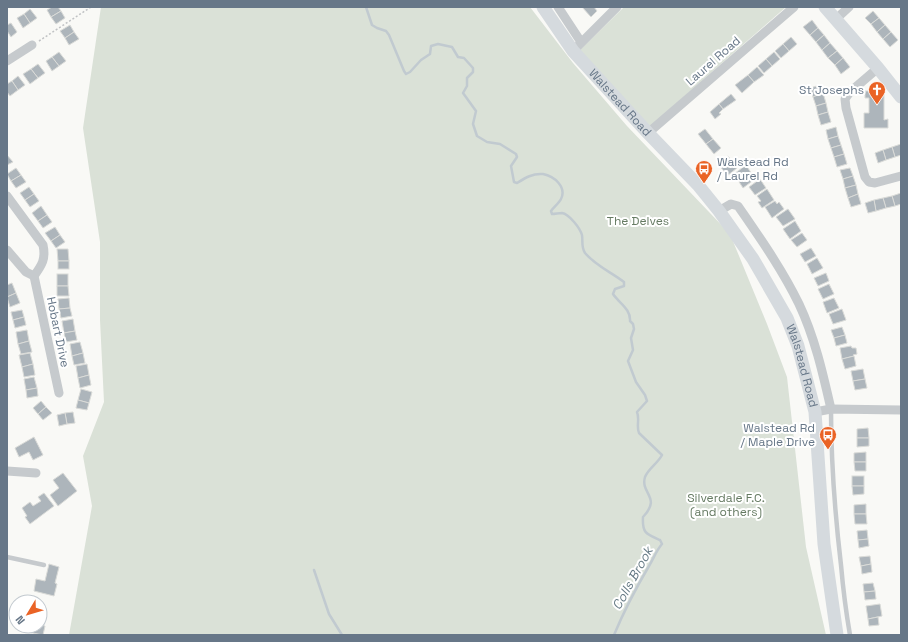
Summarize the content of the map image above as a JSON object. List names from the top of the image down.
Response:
{
  "streets": {
    "street": ["Laurel Road", "Walstead Road", "Hobart Drive"]
  },
  "crossings": [
    ["Laurel Road", "Walstead Road"]
  ],
  "water": ["Colls Brook"],
  "parks": ["The Delves", "Silverdale F.C. (and others)"],
  "places": {
    "church": ["St Josephs"],
    "bus stop": ["Walstead Rd / Laurel Rd", "Walstead Rd / Maple Drive"]
  },
  "north": "bottom left"
}
